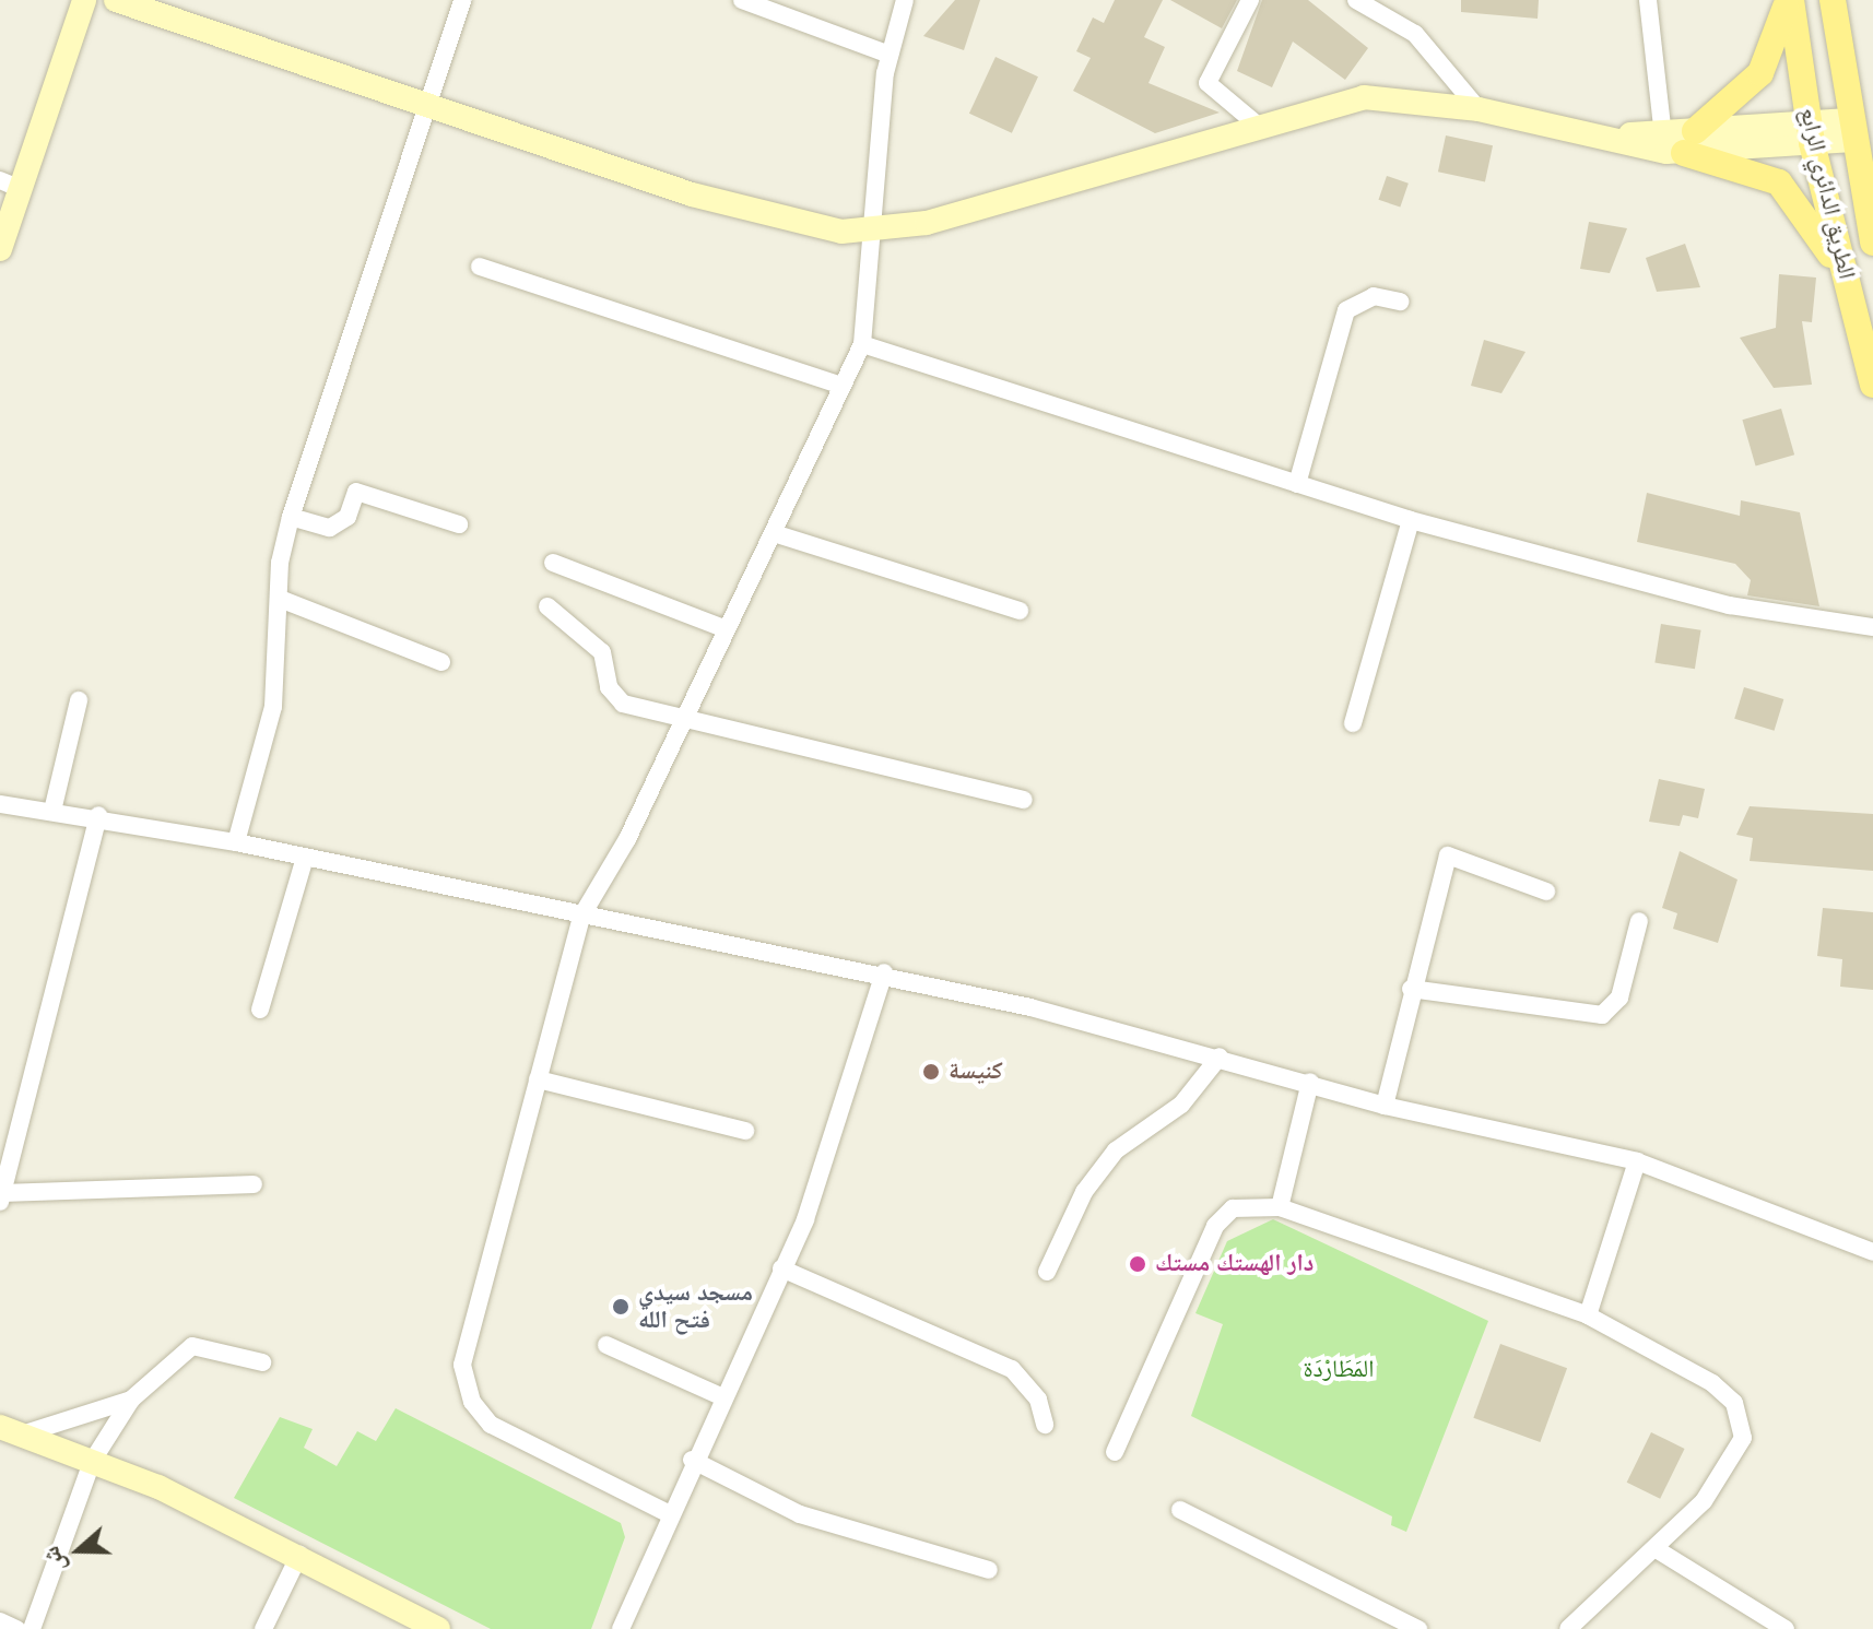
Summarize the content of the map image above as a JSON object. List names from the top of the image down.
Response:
{
  "streets": {
    "main road": ["الطريق الدائري الرابع"]
  },
  "parks": ["المَطَارْدَة"],
  "places": ["كنيسة", "دار الهستك مستك", "مسجد سيدي فتح الله"],
  "north": "left"
}
